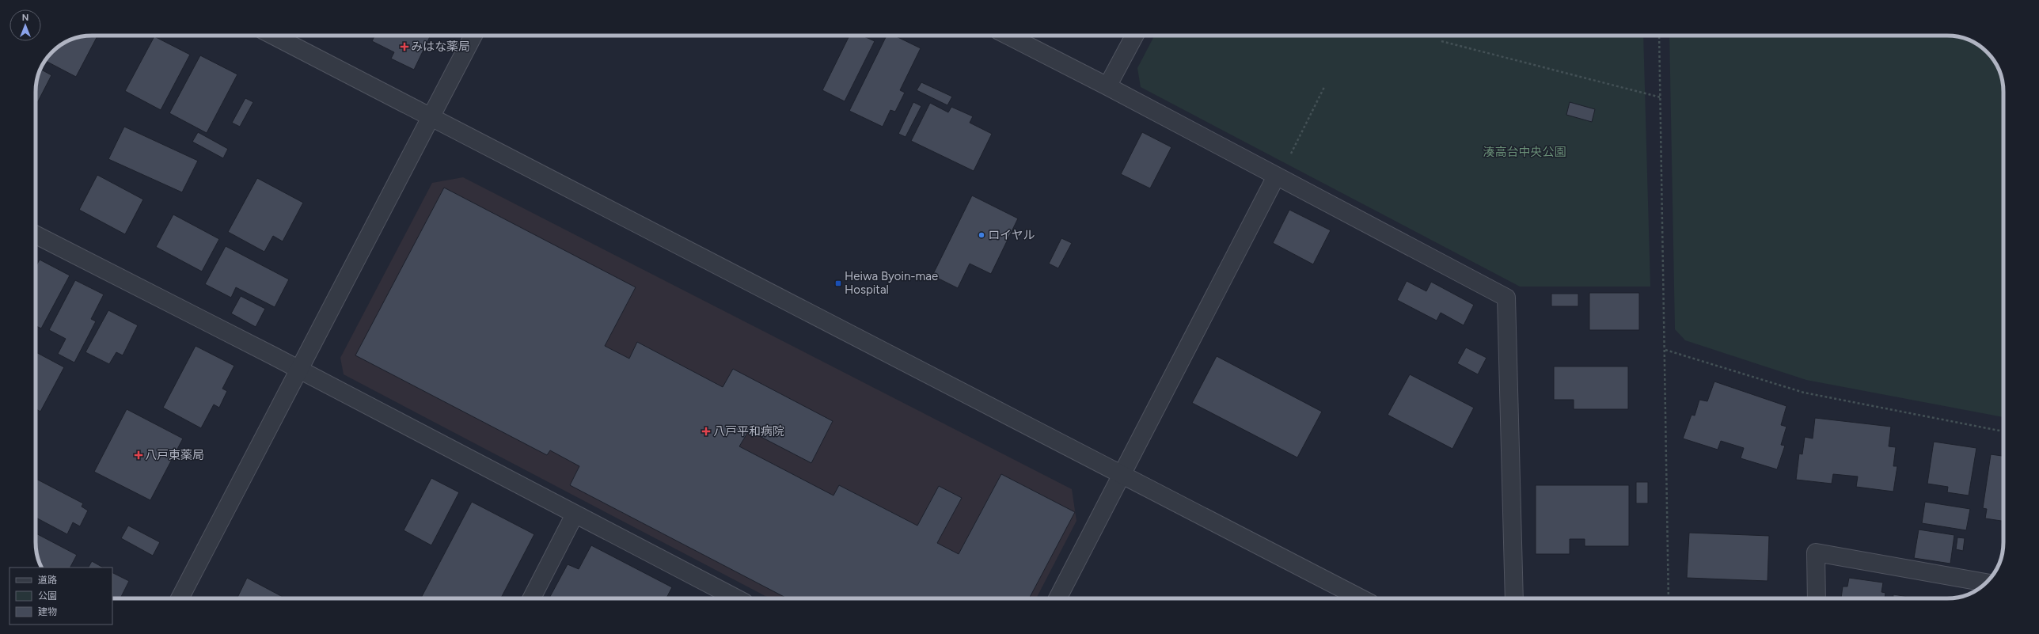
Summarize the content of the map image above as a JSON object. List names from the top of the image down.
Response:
{
  "parks": ["湊高台中央公園"],
  "places": {
    "health": ["みはな薬局", "八戸平和病院", "八戸東薬局"],
    "other": ["ロイヤル"],
    "transit": ["Heiwa Byoin-mae Hospital"]
  },
  "legend": ["道路", "公園", "建物"],
  "north": "top"
}
